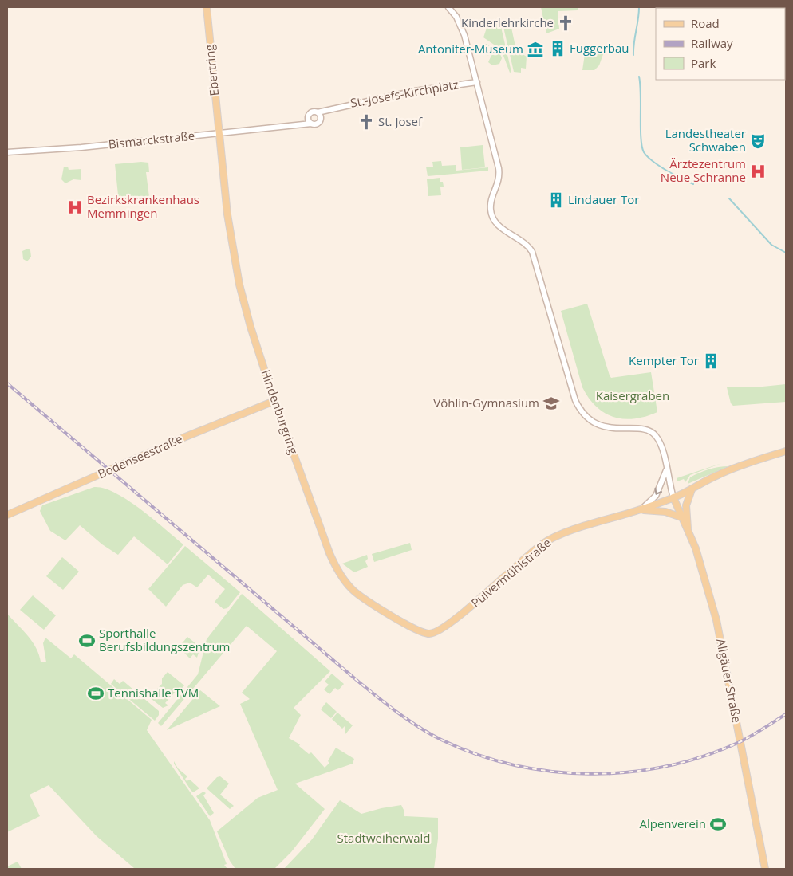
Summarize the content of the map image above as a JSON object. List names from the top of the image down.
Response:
{
  "streets": {
    "main road": [
      "Ebertring",
      "Hindenburgring",
      "Bodenseestraße",
      "Pulvermühlstraße",
      "Allgäuer Straße"
    ],
    "street": ["St.-Josefs-Kirchplatz", "Bismarckstraße"]
  },
  "crossings": [
    ["Ebertring", "Bismarckstraße"],
    ["Ebertring", "Hindenburgring"],
    ["St.-Josefs-Kirchplatz", "Bismarckstraße"],
    ["Bismarckstraße", "Hindenburgring"],
    ["Hindenburgring", "Bodenseestraße"],
    ["Hindenburgring", "Pulvermühlstraße"],
    ["Pulvermühlstraße", "Allgäuer Straße"]
  ],
  "parks": ["Kaisergraben", "Stadtweiherwald"],
  "places": {
    "church": ["Kinderlehrkirche", "St. Josef"],
    "building": ["Fuggerbau", "Lindauer Tor", "Kempter Tor"],
    "museum": ["Antoniter-Museum"],
    "theatre": ["Landestheater Schwaben"],
    "hospital": ["Ärztezentrum Neue Schranne", "Bezirkskrankenhaus Memmingen"],
    "school or university": ["Vöhlin-Gymnasium"],
    "sports": ["Sporthalle Berufsbildungszentrum", "Tennishalle TVM", "Alpenverein"]
  },
  "legend": ["Road", "Railway", "Park"]
}
